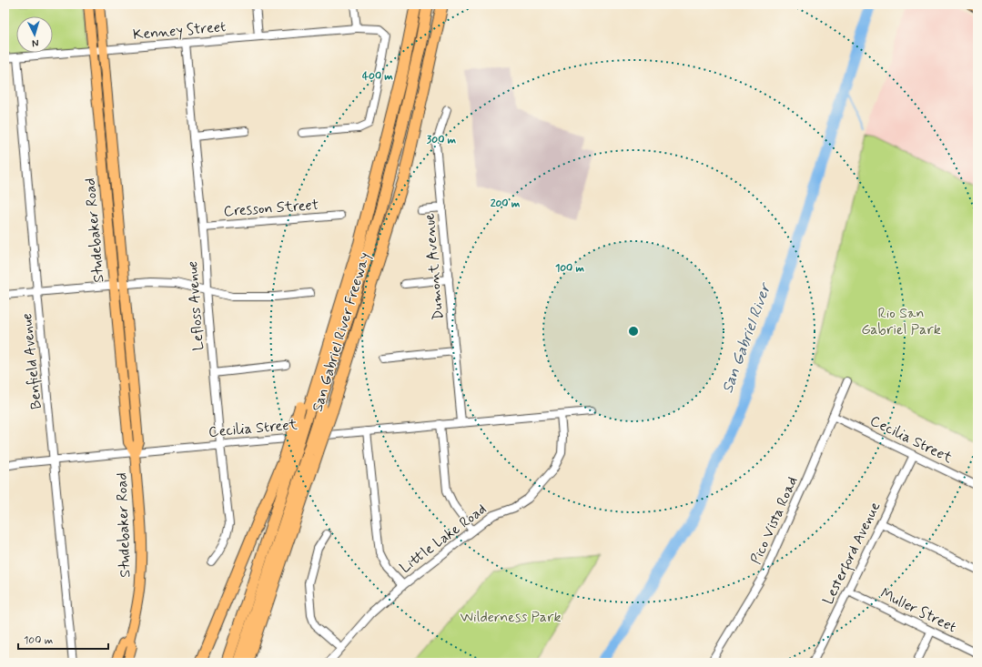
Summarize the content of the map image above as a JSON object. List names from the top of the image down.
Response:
{
  "streets": {
    "highway": ["San Gabriel River Freeway"],
    "main road": ["Studebaker Road"],
    "street": [
      "Kenney Street",
      "Cresson Street",
      "Dumont Avenue",
      "Lefloss Avenue",
      "Benfield Avenue",
      "Cecilia Street",
      "Pico Vista Road",
      "Little Lake Road",
      "Lesterford Avenue",
      "Muller Street"
    ]
  },
  "crossings": [
    ["Kenney Street", "Studebaker Road"],
    ["Kenney Street", "Lefloss Avenue"],
    ["Kenney Street", "Benfield Avenue"],
    ["Cresson Street", "Lefloss Avenue"],
    ["Studebaker Road", "Cecilia Street"],
    ["Dumont Avenue", "Cecilia Street"],
    ["Lefloss Avenue", "Cecilia Street"],
    ["Benfield Avenue", "Cecilia Street"],
    ["Cecilia Street", "Pico Vista Road"],
    ["Cecilia Street", "Little Lake Road"],
    ["Cecilia Street", "Lesterford Avenue"],
    ["Lesterford Avenue", "Muller Street"]
  ],
  "water": ["San Gabriel River"],
  "parks": ["Rio San Gabriel Park", "Wilderness Park"],
  "scale_bar": "100 m",
  "north": "bottom",
  "rings": [
    "400 m",
    "300 m",
    "200 m",
    "100 m"
  ]
}
